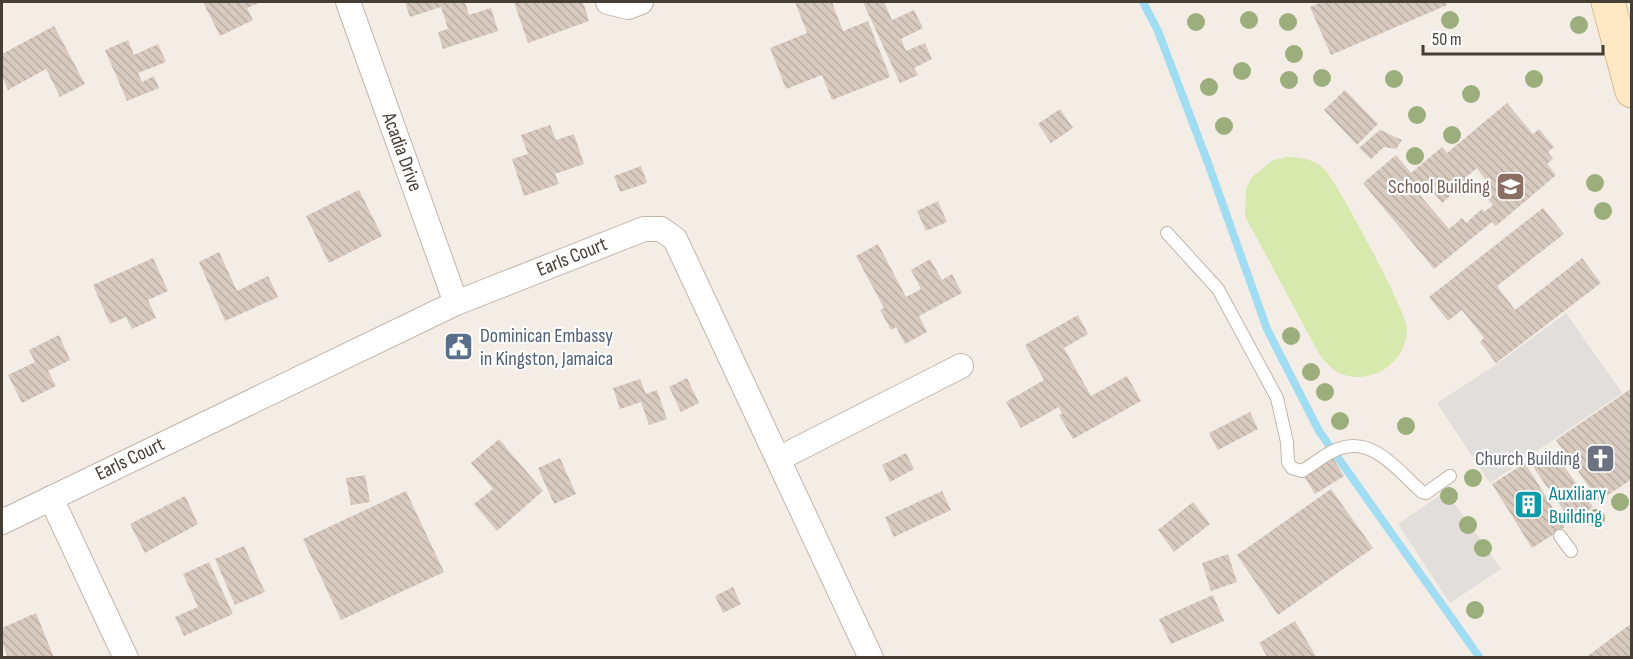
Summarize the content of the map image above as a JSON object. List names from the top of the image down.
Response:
{
  "streets": {
    "street": ["Acadia Drive", "Earls Court"]
  },
  "crossings": [
    ["Acadia Drive", "Earls Court"]
  ],
  "places": {
    "school or university": ["School Building"],
    "public building": ["Dominican Embassy in Kingston, Jamaica"],
    "church": ["Church Building"],
    "building": ["Auxiliary Building"]
  },
  "scale_bar": "50 m"
}
